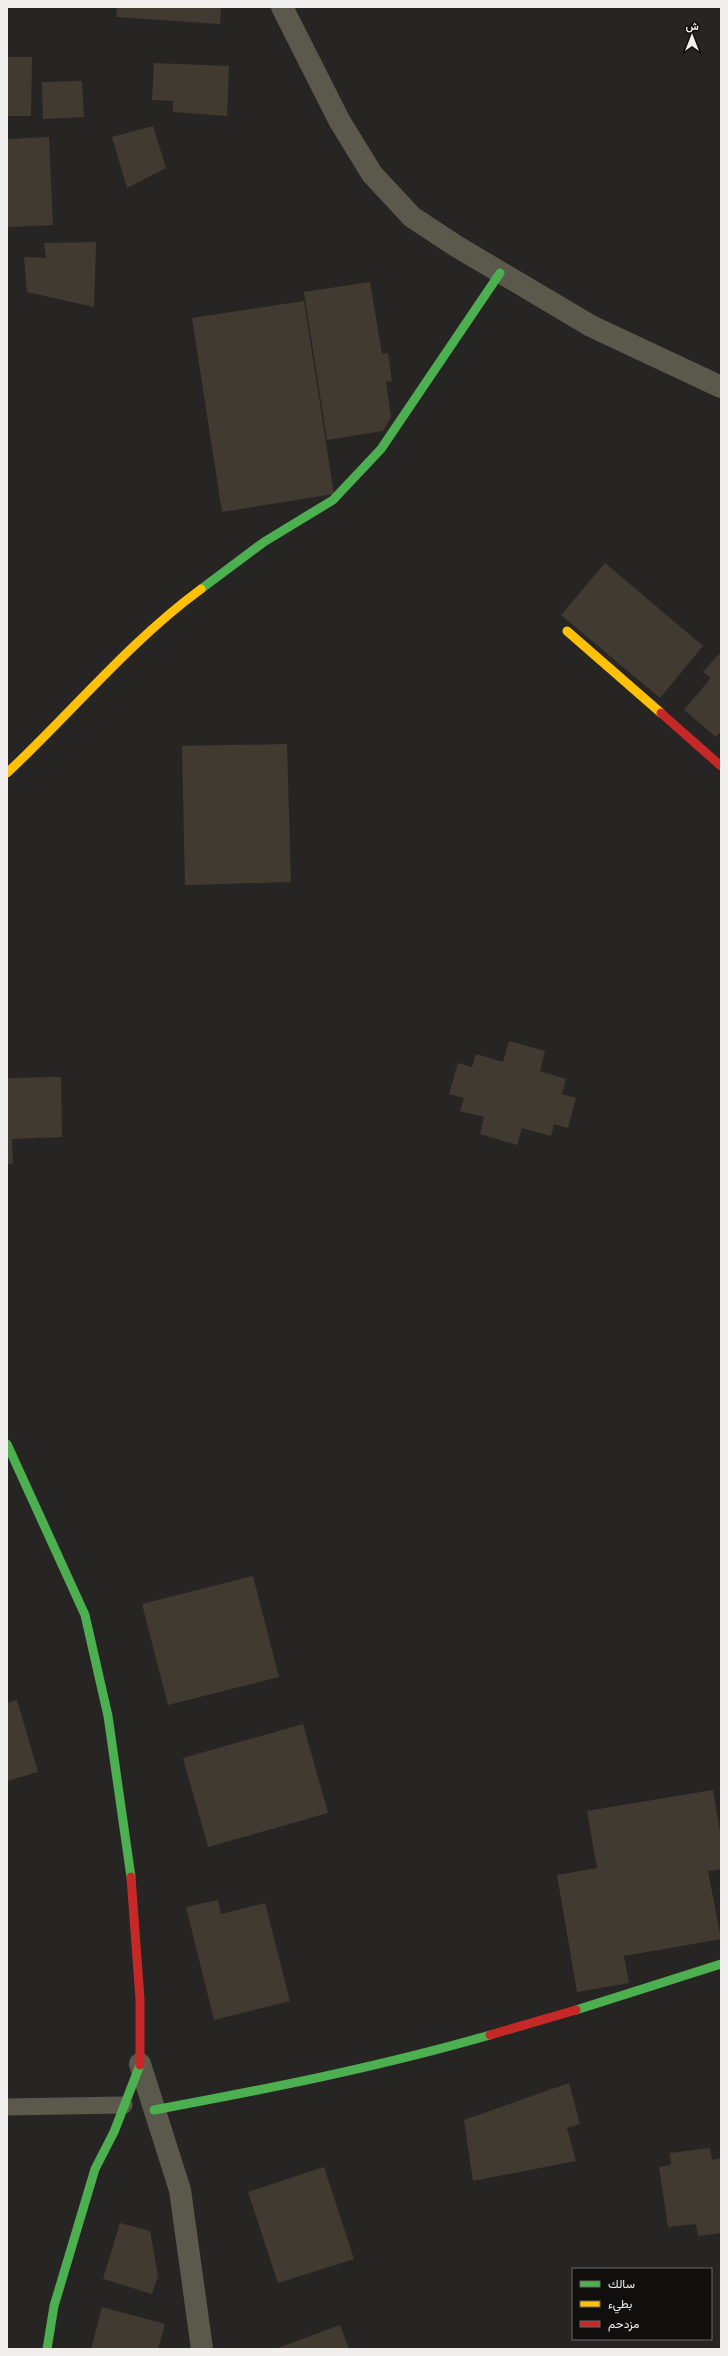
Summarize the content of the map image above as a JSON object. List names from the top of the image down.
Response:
{
  "legend": ["سالك", "بطيء", "مزدحم"],
  "north": "top"
}
